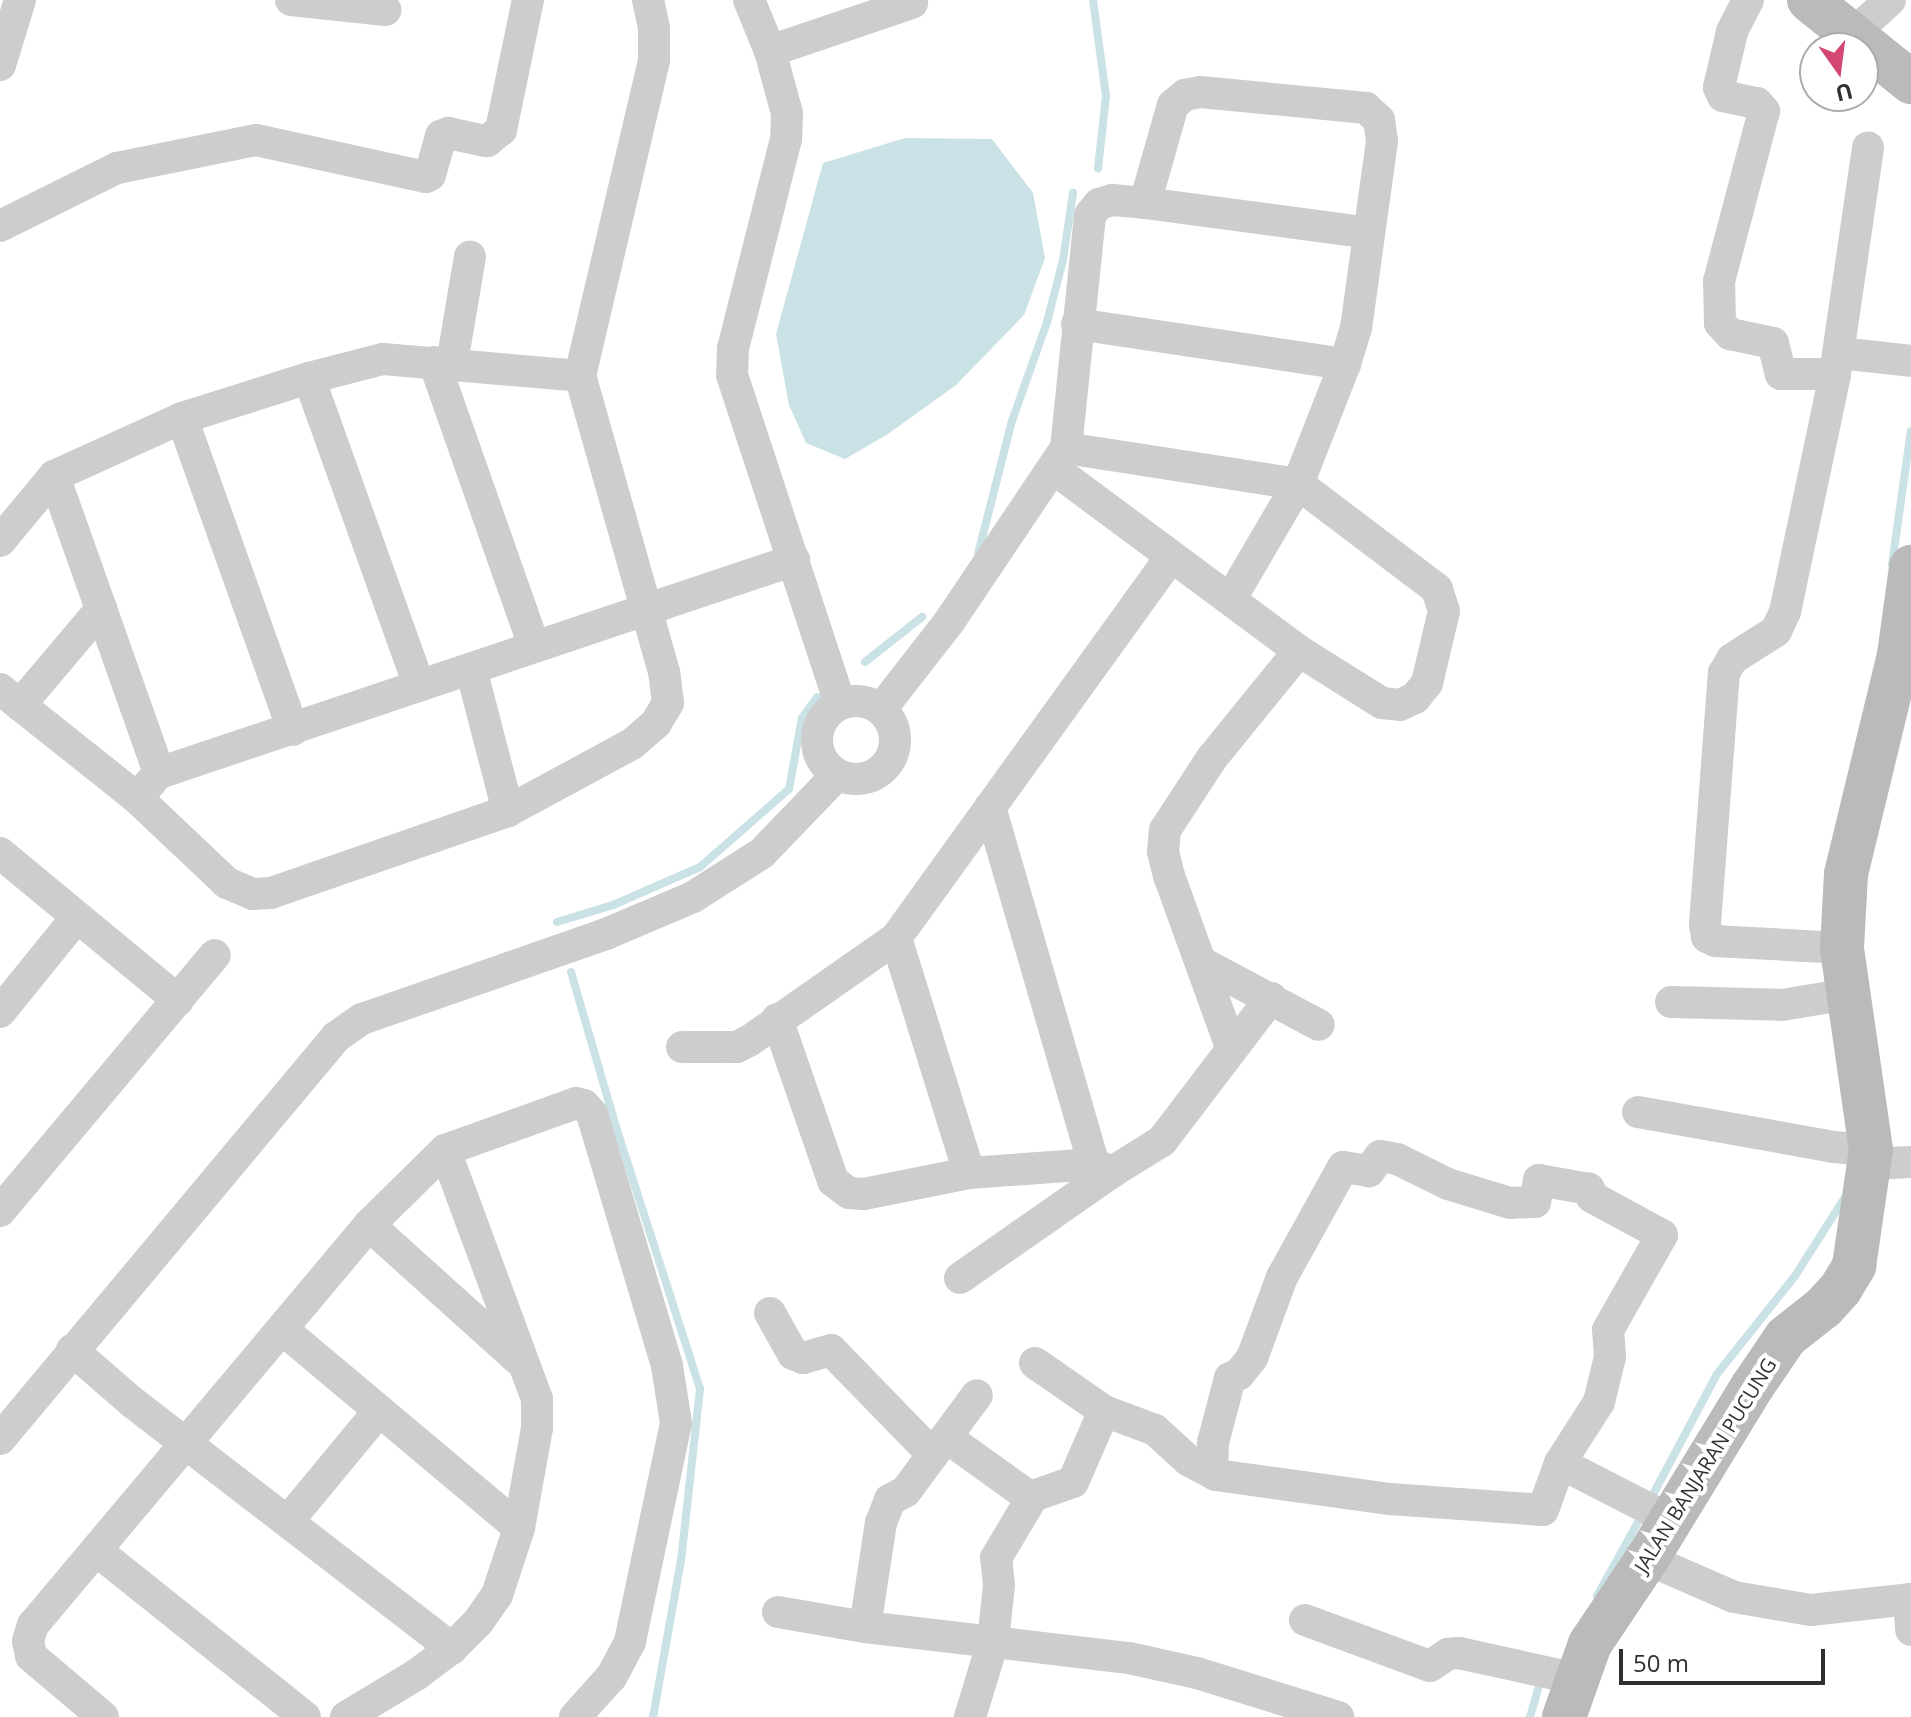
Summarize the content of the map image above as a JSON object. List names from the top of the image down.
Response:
{
  "streets": {
    "street": ["JALAN BANJARAN PUCUNG"]
  },
  "scale_bar": "50 m",
  "north": "bottom"
}
